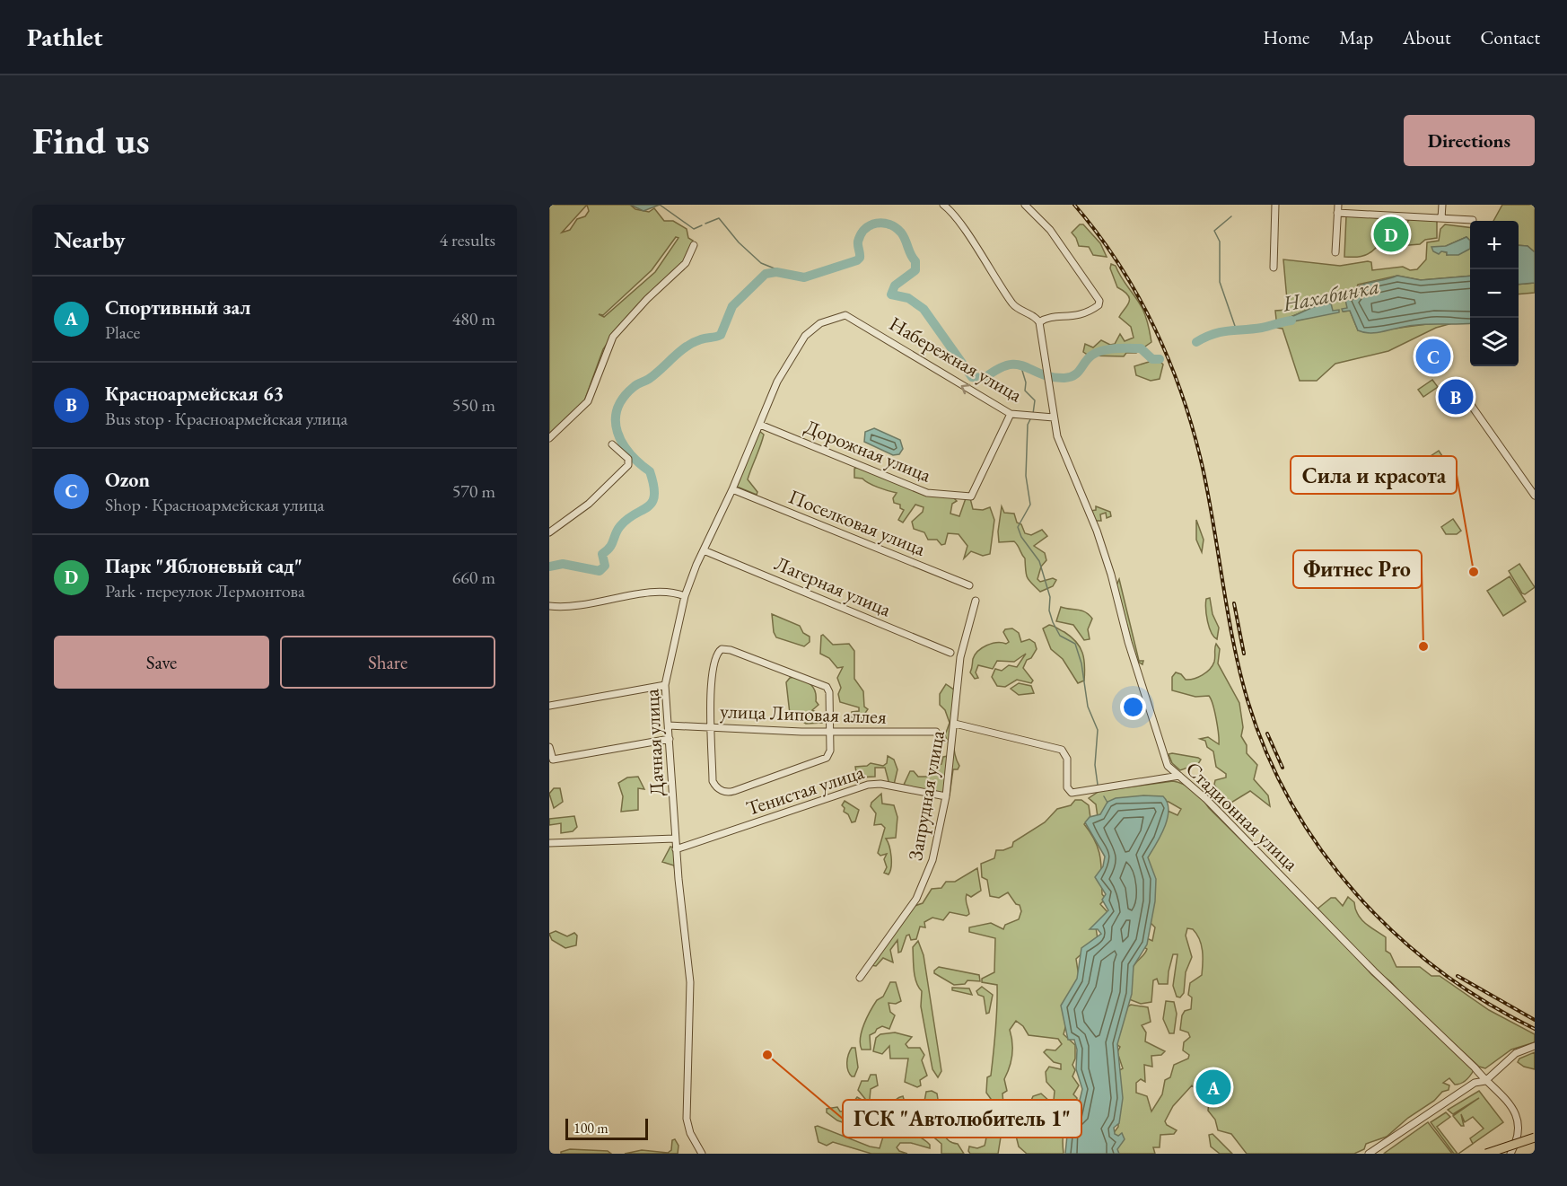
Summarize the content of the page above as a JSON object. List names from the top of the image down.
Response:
{
  "streets": {
    "street": [
      "Набережная улица",
      "Дорожная улица",
      "Поселковая улица",
      "Лагерная улица",
      "улица Липовая аллея",
      "Дачная улица",
      "Тенистая улица",
      "Запрудная улица",
      "Стадионная улица"
    ]
  },
  "crossings": [
    ["Набережная улица", "Дорожная улица"],
    ["Набережная улица", "Дачная улица"],
    ["Набережная улица", "Стадионная улица"],
    ["Дорожная улица", "Дачная улица"],
    ["Поселковая улица", "Дачная улица"],
    ["Лагерная улица", "Дачная улица"],
    ["улица Липовая аллея", "Дачная улица"],
    ["Дачная улица", "Тенистая улица"],
    ["Тенистая улица", "Запрудная улица"]
  ],
  "one_way": ["Набережная улица"],
  "water": ["Нахабинка"],
  "places": ["Сила и красота", "Фитнес Pro", "ГСК \"Автолюбитель 1\""],
  "scale_bar": "100 m",
  "page": {
    "header": "Pathlet",
    "nav": [
      "Home",
      "Map",
      "About",
      "Contact"
    ],
    "buttons": [
      "Directions",
      ["Save", "Share"]
    ],
    "title": "Find us",
    "heading": ["Nearby", "4 results"],
    "pins": [
      "D",
      "C",
      "B",
      "A"
    ],
    "map_buttons": ["+", "−"],
    "list": [
      {
        "mark": "A",
        "name": "Спортивный зал",
        "note": "Place",
        "value": "480 m"
      },
      {
        "mark": "B",
        "name": "Красноармейская 63",
        "note": "Bus stop · Красноармейская улица",
        "value": "550 m"
      },
      {
        "mark": "C",
        "name": "Ozon",
        "note": "Shop · Красноармейская улица",
        "value": "570 m"
      },
      {
        "mark": "D",
        "name": "Парк \"Яблоневый сад\"",
        "note": "Park · переулок Лермонтова",
        "value": "660 m"
      }
    ],
    "scale": "100 m"
  }
}
